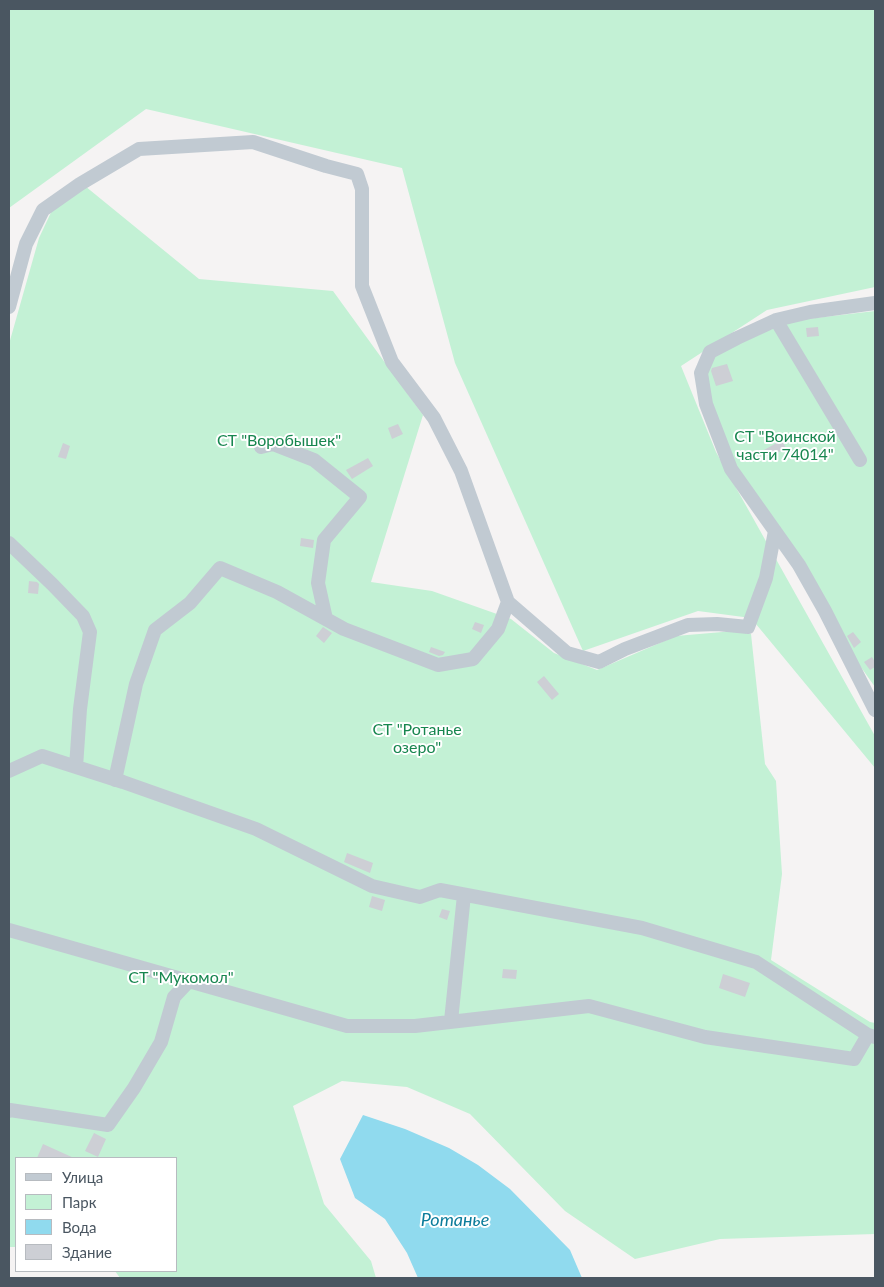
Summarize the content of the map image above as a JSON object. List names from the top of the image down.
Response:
{
  "water": ["Ротанье"],
  "parks": [
    "СТ \"Воинской части 74014\"",
    "СТ \"Воробышек\"",
    "СТ \"Ротанье озеро\"",
    "СТ \"Мукомол\""
  ],
  "legend": [
    "Улица",
    "Парк",
    "Вода",
    "Здание"
  ]
}
